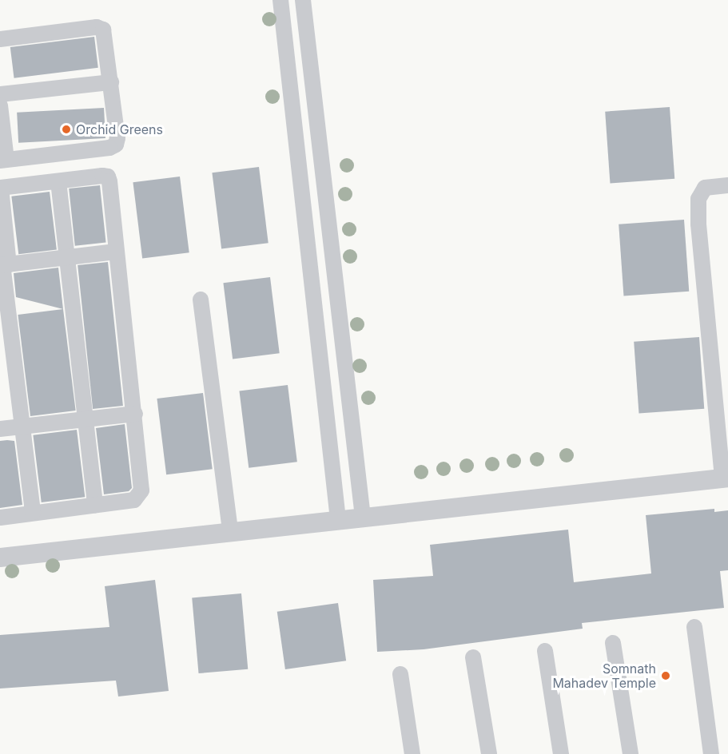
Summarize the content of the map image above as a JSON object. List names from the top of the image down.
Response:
{
  "places": ["Orchid Greens", "Somnath Mahadev Temple"]
}
